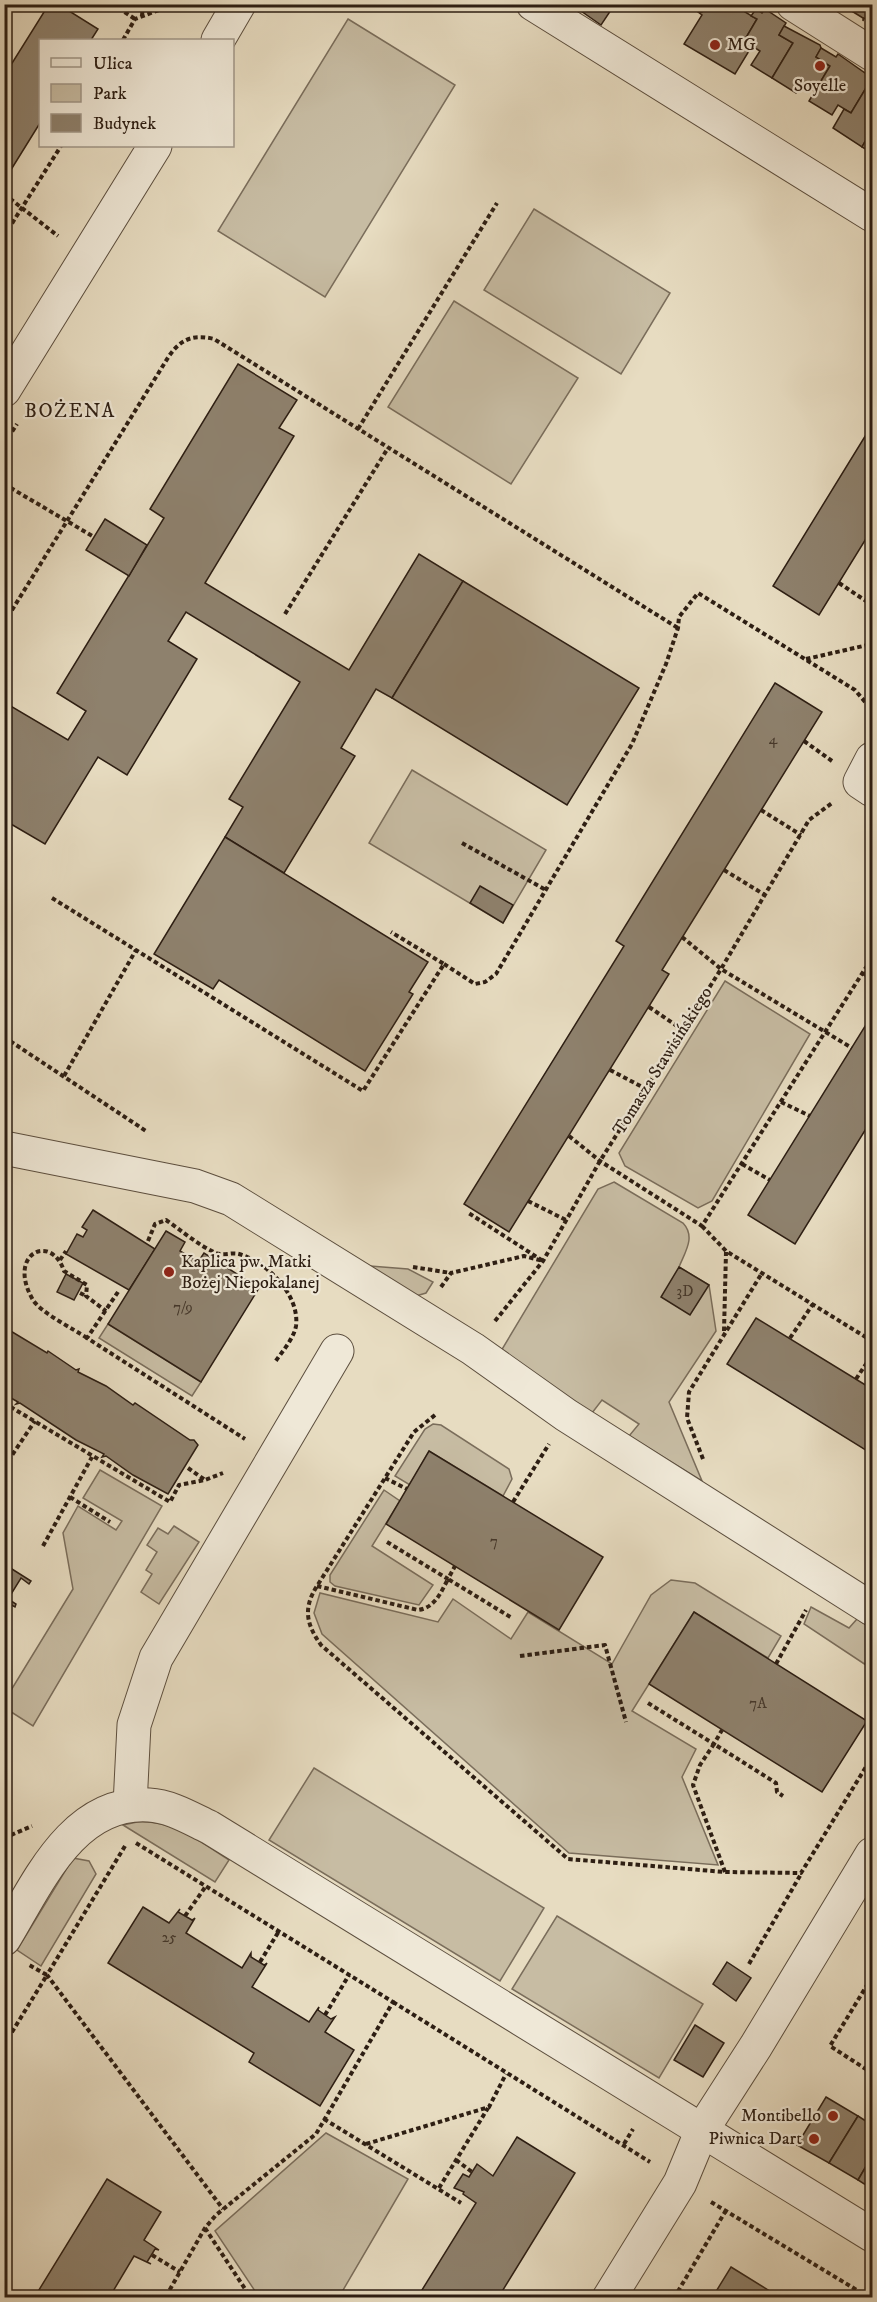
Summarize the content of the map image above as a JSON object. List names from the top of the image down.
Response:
{
  "streets": {
    "path": ["Tomasza Stawisińskiego"]
  },
  "districts": ["BOŻENA"],
  "places": [
    "MG",
    "Soyelle",
    "Kaplica pw. Matki Bożej Niepokalanej",
    "Montibello",
    "Piwnica Dart"
  ],
  "house_numbers": [
    "4",
    "3D",
    "7/9",
    "7",
    "7A",
    "25"
  ],
  "legend": ["Ulica", "Park", "Budynek"]
}
